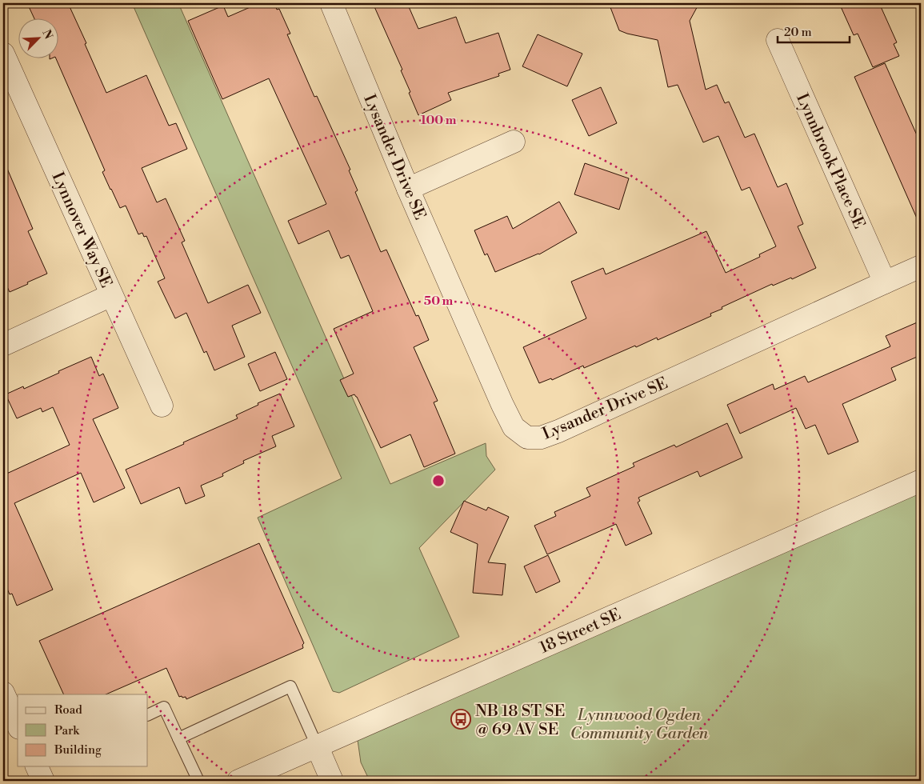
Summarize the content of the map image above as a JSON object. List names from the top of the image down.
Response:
{
  "streets": {
    "street": [
      "Lysander Drive SE",
      "Lynnbrook Place SE",
      "Lynnover Way SE",
      "18 Street SE"
    ]
  },
  "crossings": [
    ["Lysander Drive SE", "Lynnbrook Place SE"]
  ],
  "parks": ["Lynnwood Ogden Community Garden"],
  "places": {
    "bus stop": ["NB 18 ST SE @ 69 AV SE"]
  },
  "legend": ["Road", "Park", "Building"],
  "scale_bar": "20 m",
  "north": "top right",
  "rings": ["100 m", "50 m"]
}
